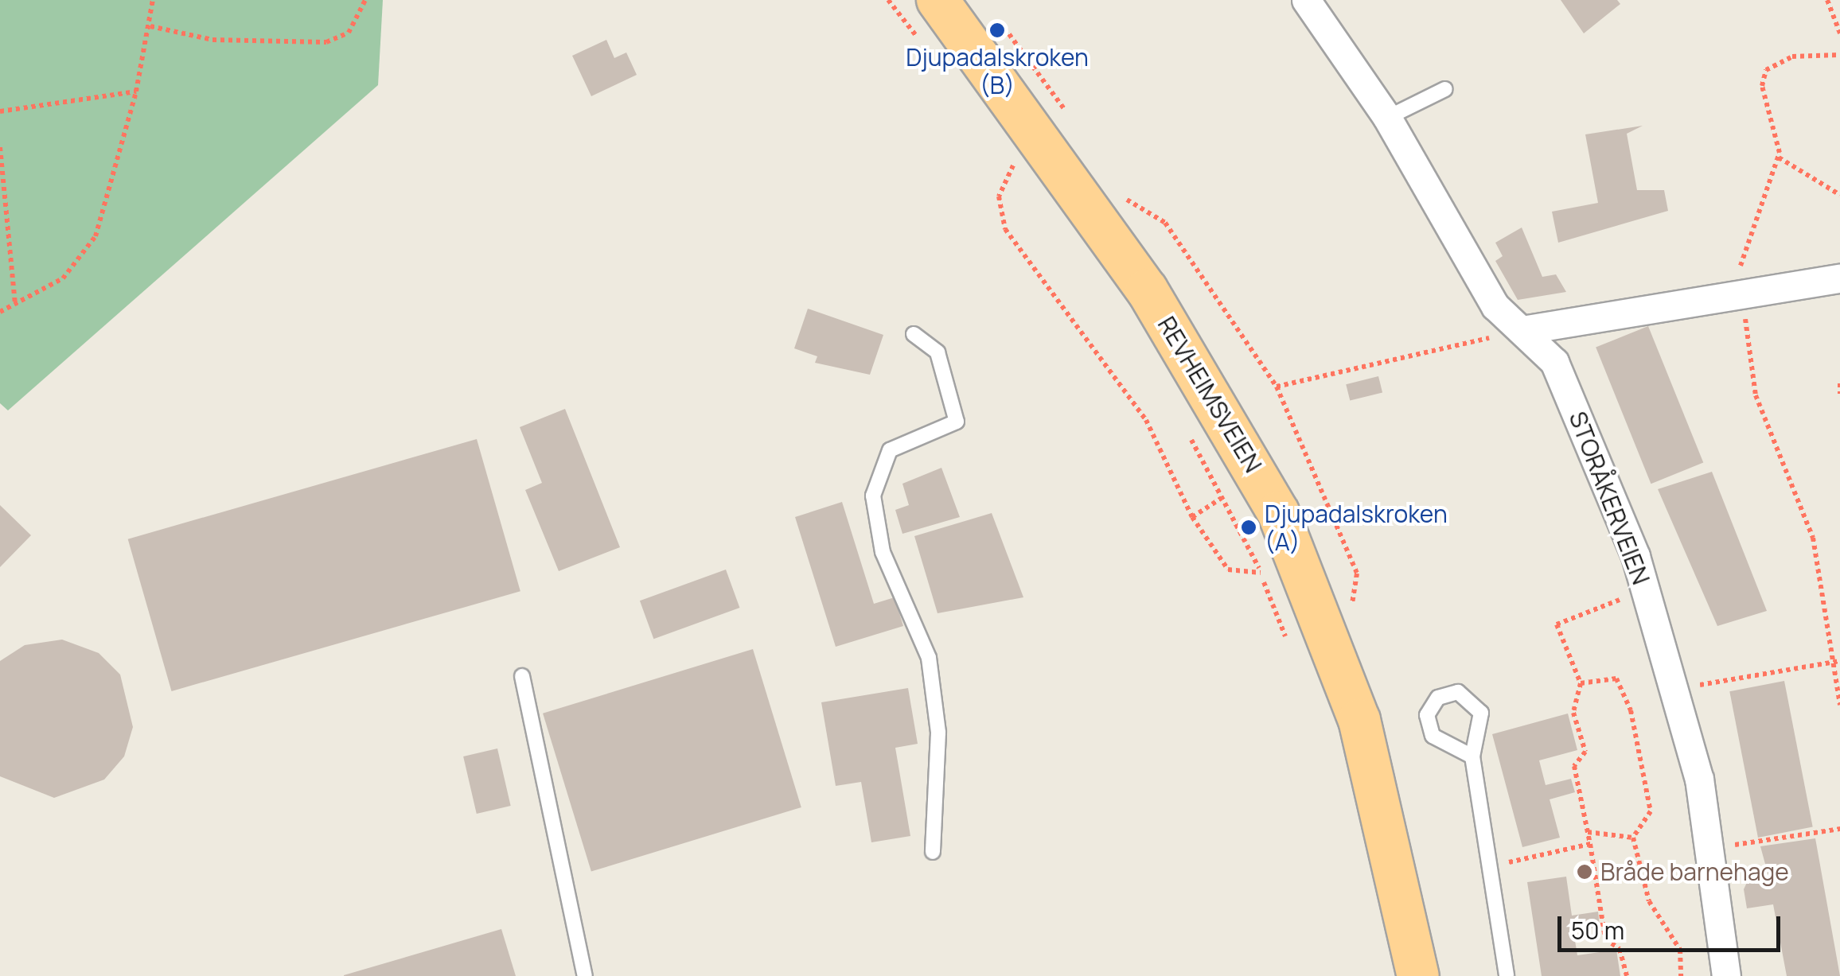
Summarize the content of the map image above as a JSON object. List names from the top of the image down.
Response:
{
  "streets": {
    "main road": ["REVHEIMSVEIEN"],
    "street": ["STORÅKERVEIEN"]
  },
  "places": ["Djupadalskroken (B)", "Djupadalskroken (A)", "Bråde barnehage"],
  "scale_bar": "50 m"
}
